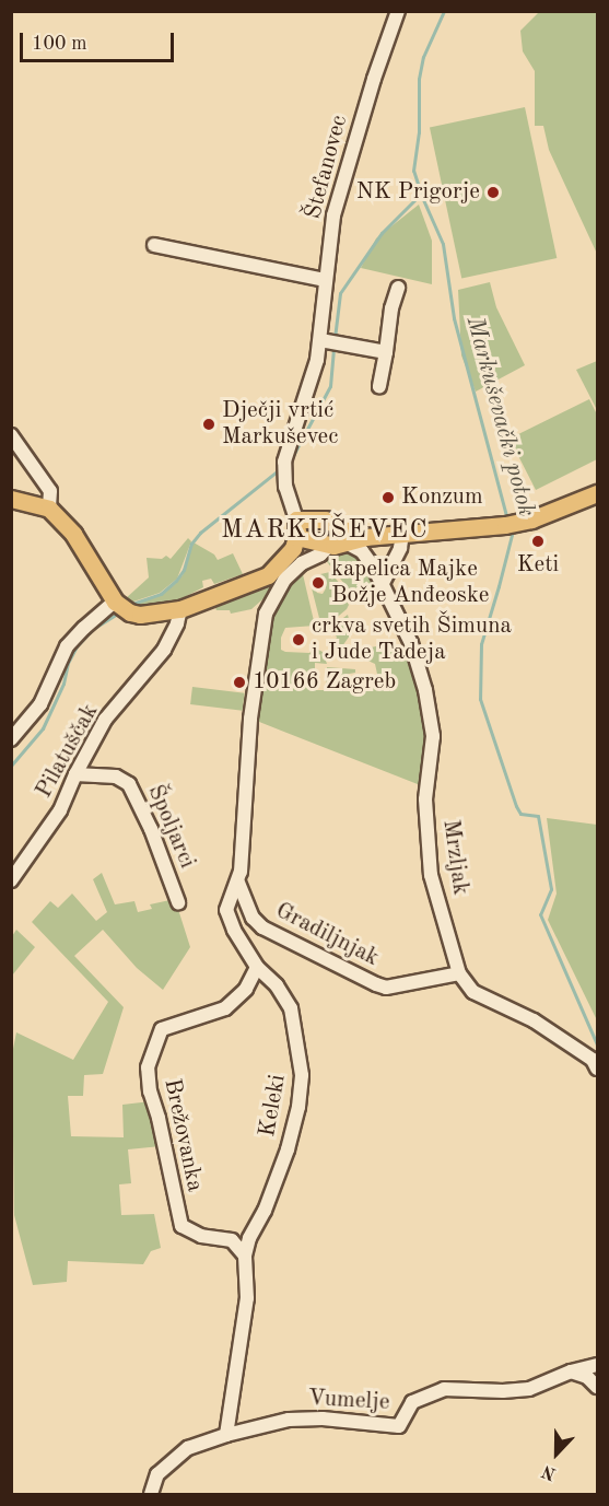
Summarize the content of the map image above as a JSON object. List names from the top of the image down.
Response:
{
  "streets": {
    "street": [
      "Štefanovec",
      "Pilatuščak",
      "Špoljarci",
      "Mrzljak",
      "Gradiljnjak",
      "Keleki",
      "Brežovanka",
      "Vumelje"
    ]
  },
  "crossings": [
    ["Pilatuščak", "Špoljarci"],
    ["Mrzljak", "Gradiljnjak"],
    ["Keleki", "Brežovanka"]
  ],
  "districts": ["MARKUŠEVEC"],
  "water": ["Markuševački potok"],
  "places": [
    "NK Prigorje",
    "Dječji vrtić Markuševec",
    "Konzum",
    "Keti",
    "kapelica Majke Božje Anđeoske",
    "crkva svetih Šimuna i Jude Tadeja",
    "10166 Zagreb"
  ],
  "scale_bar": "100 m",
  "north": "bottom"
}
